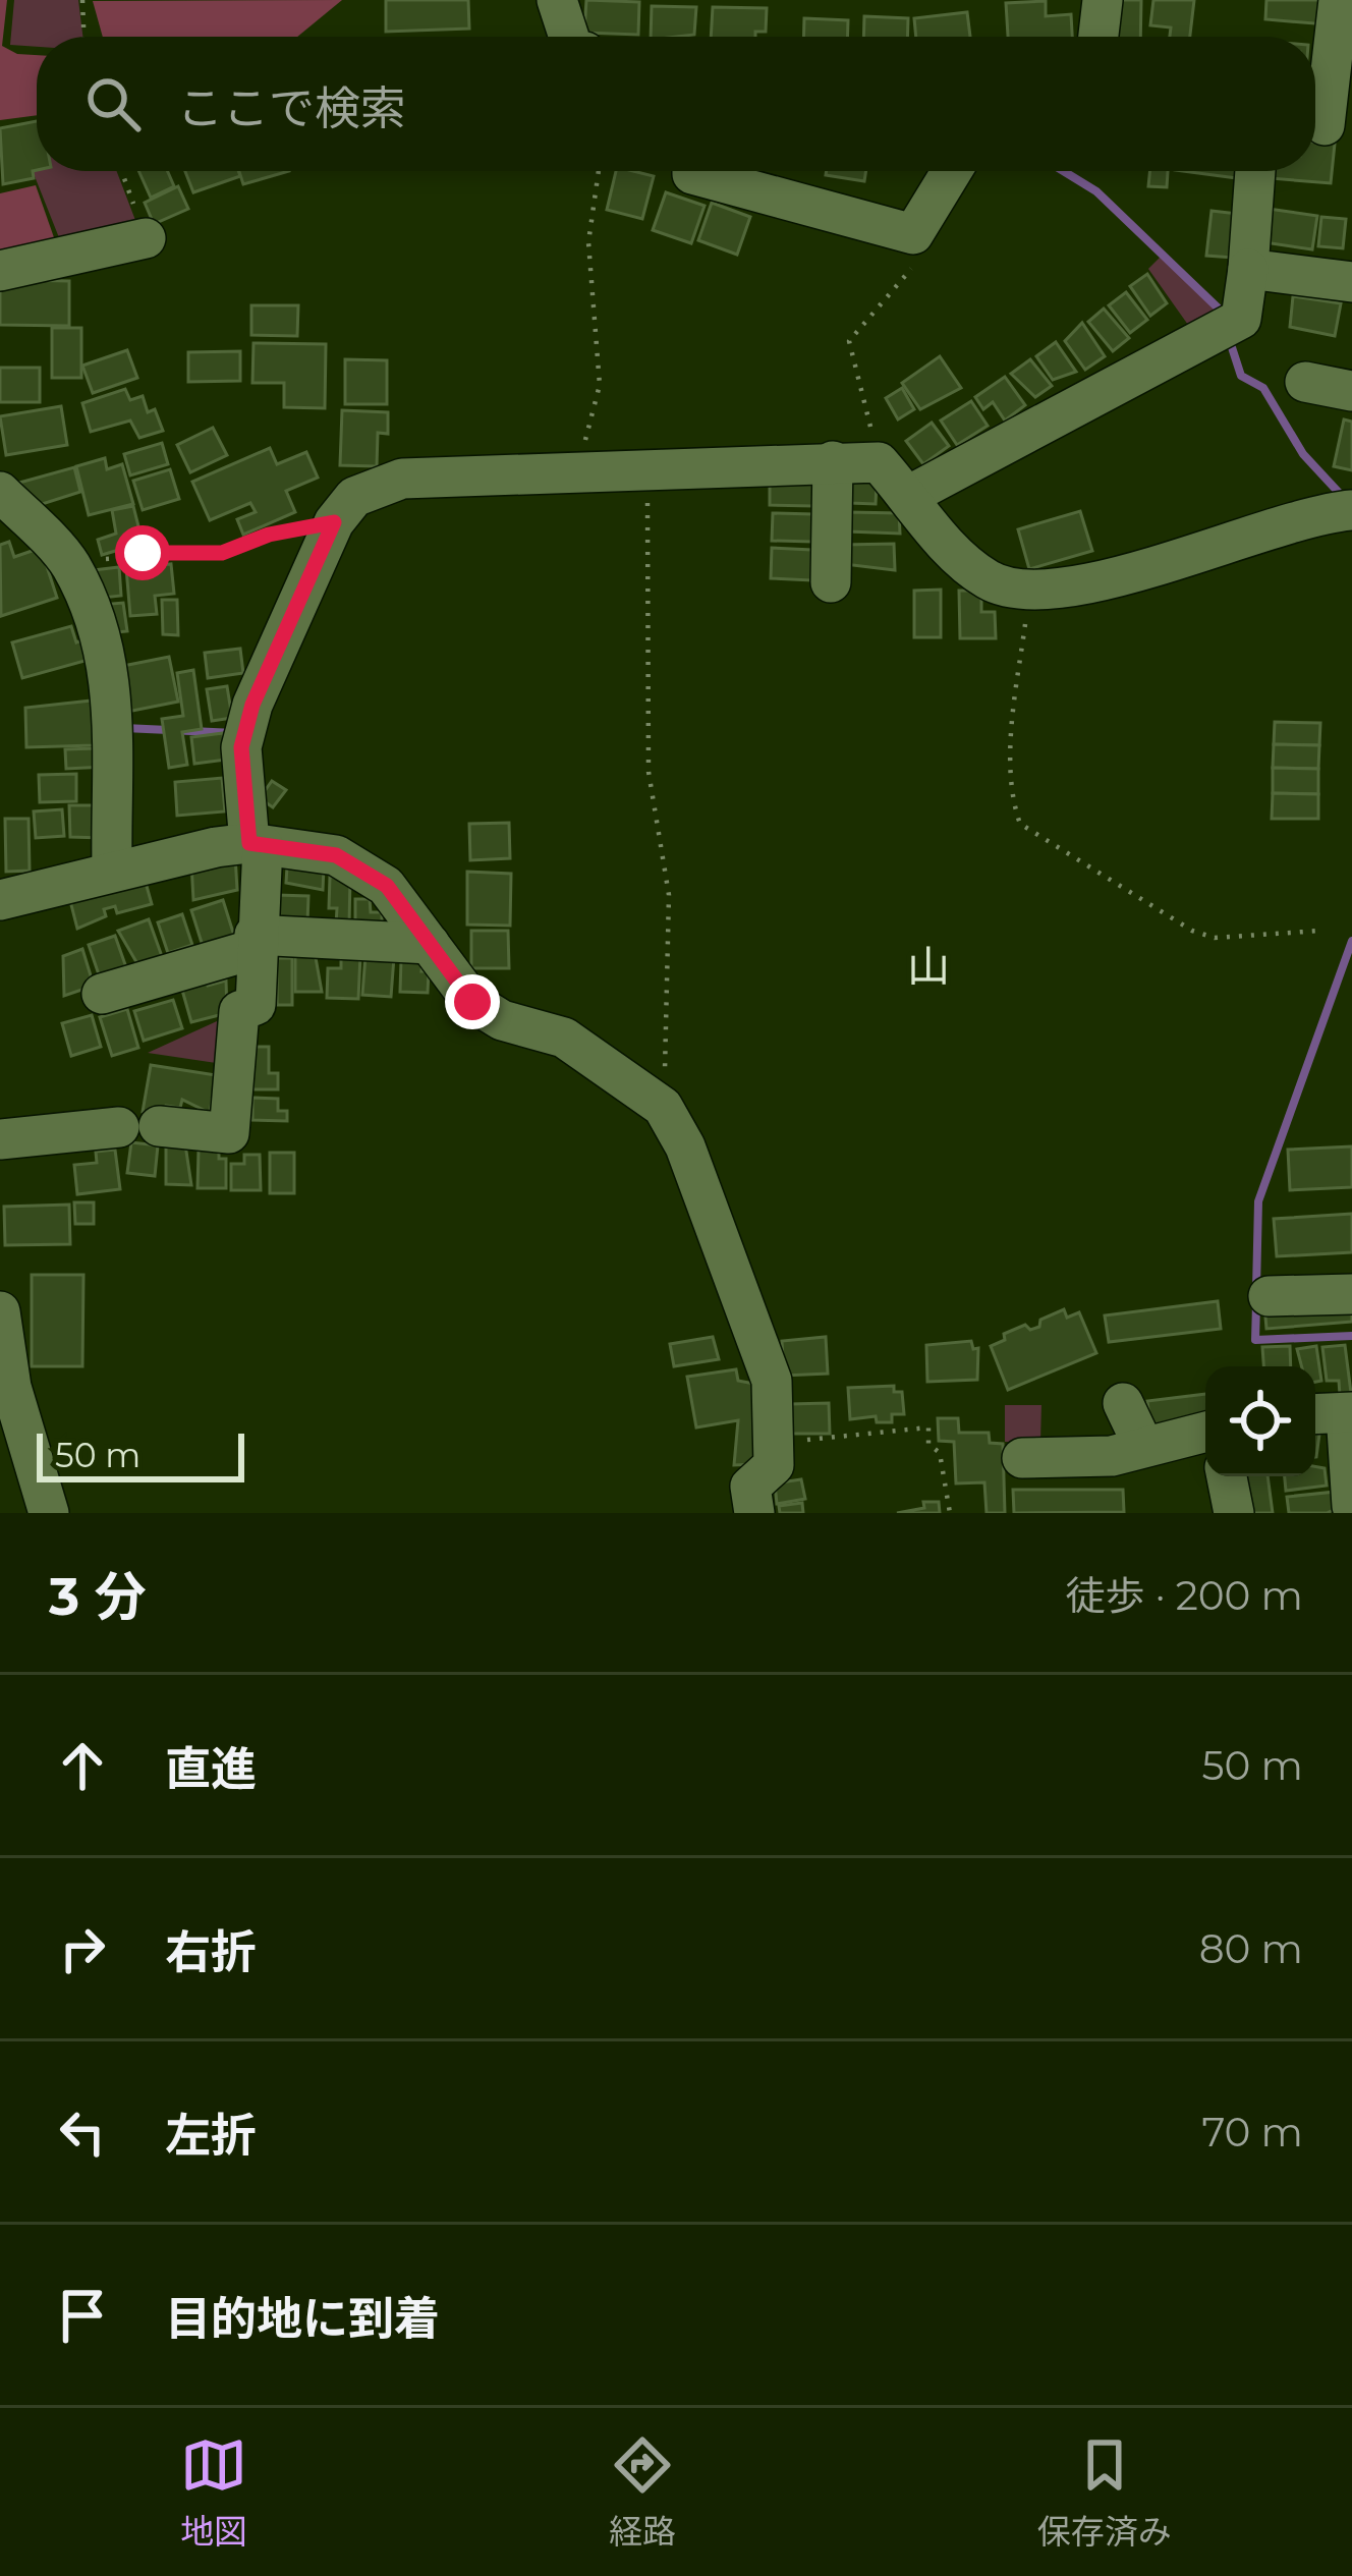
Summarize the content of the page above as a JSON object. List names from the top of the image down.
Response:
{
  "districts": ["山"],
  "scale_bar": "50 m",
  "page": {
    "search": "ここで検索",
    "scale": "50 m",
    "heading": ["3 分", "徒歩 · 200 m"],
    "list": [
      ["直進", "50 m"],
      ["右折", "80 m"],
      ["左折", "70 m"],
      "目的地に到着"
    ],
    "nav": ["地図", "経路", "保存済み"]
  }
}
